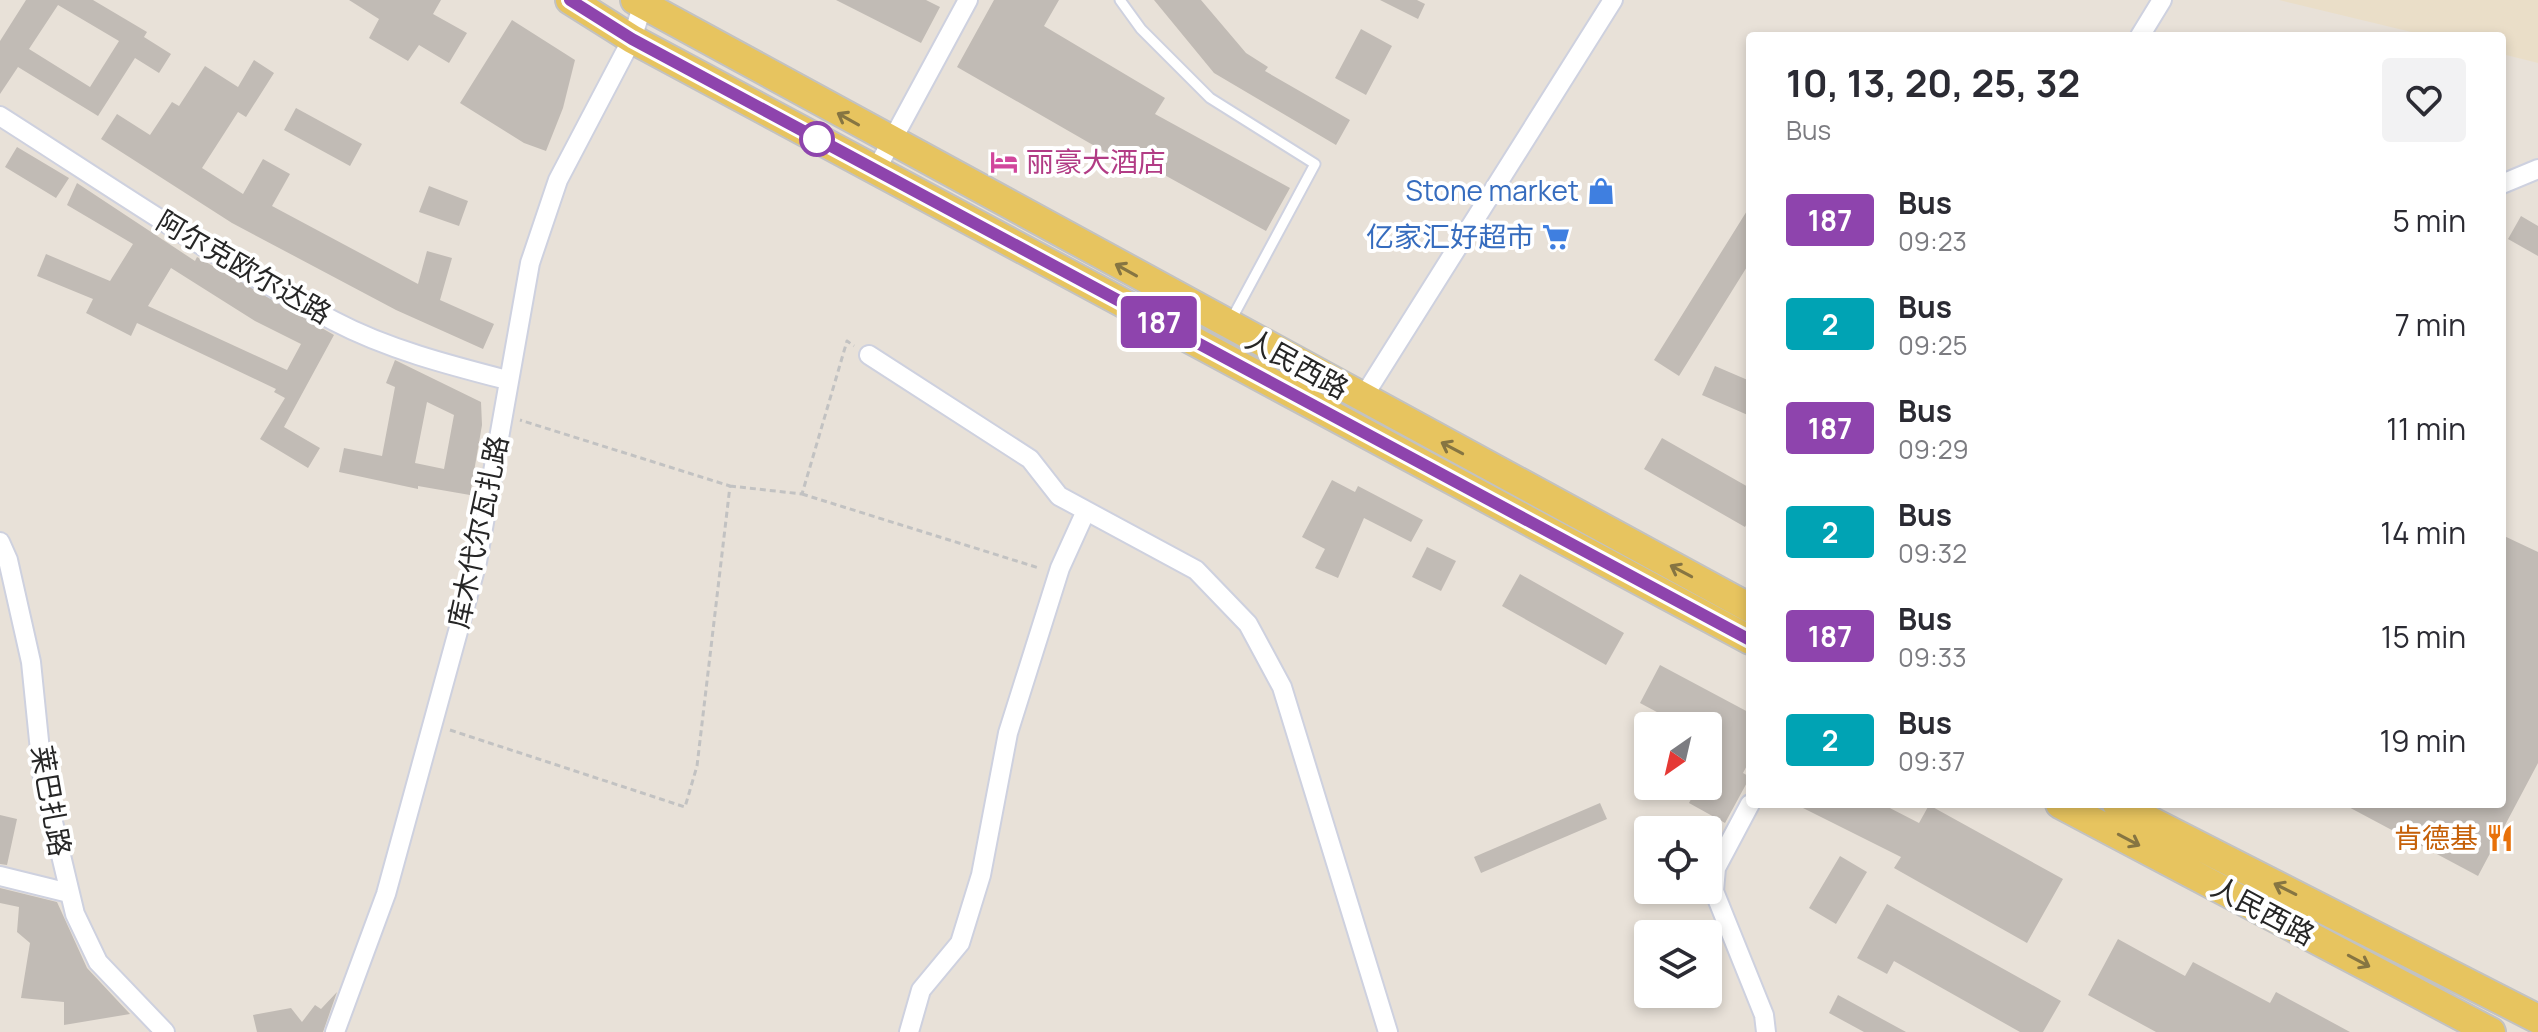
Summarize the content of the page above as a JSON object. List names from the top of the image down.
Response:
{
  "streets": {
    "main road": ["人民西路"],
    "street": ["阿尔克欧尔达路", "库木代尔瓦扎路", "莱巴扎路"]
  },
  "crossings": [
    ["阿尔克欧尔达路", "库木代尔瓦扎路"],
    ["人民西路", "库木代尔瓦扎路"]
  ],
  "places": {
    "hotel": ["丽豪大酒店"],
    "shop": ["Stone market"],
    "supermarket": ["亿家汇好超市"],
    "restaurant": ["肯德基"]
  },
  "lines": ["bus line 187"],
  "north": "bottom left",
  "page": {
    "on_map": "187",
    "heading": ["10, 13, 20, 25, 32", "Bus"],
    "list": [
      {
        "mark": "187",
        "name": "Bus",
        "note": "09:23",
        "value": "5 min"
      },
      {
        "mark": "2",
        "name": "Bus",
        "note": "09:25",
        "value": "7 min"
      },
      {
        "mark": "187",
        "name": "Bus",
        "note": "09:29",
        "value": "11 min"
      },
      {
        "mark": "2",
        "name": "Bus",
        "note": "09:32",
        "value": "14 min"
      },
      {
        "mark": "187",
        "name": "Bus",
        "note": "09:33",
        "value": "15 min"
      },
      {
        "mark": "2",
        "name": "Bus",
        "note": "09:37",
        "value": "19 min"
      }
    ]
  }
}
